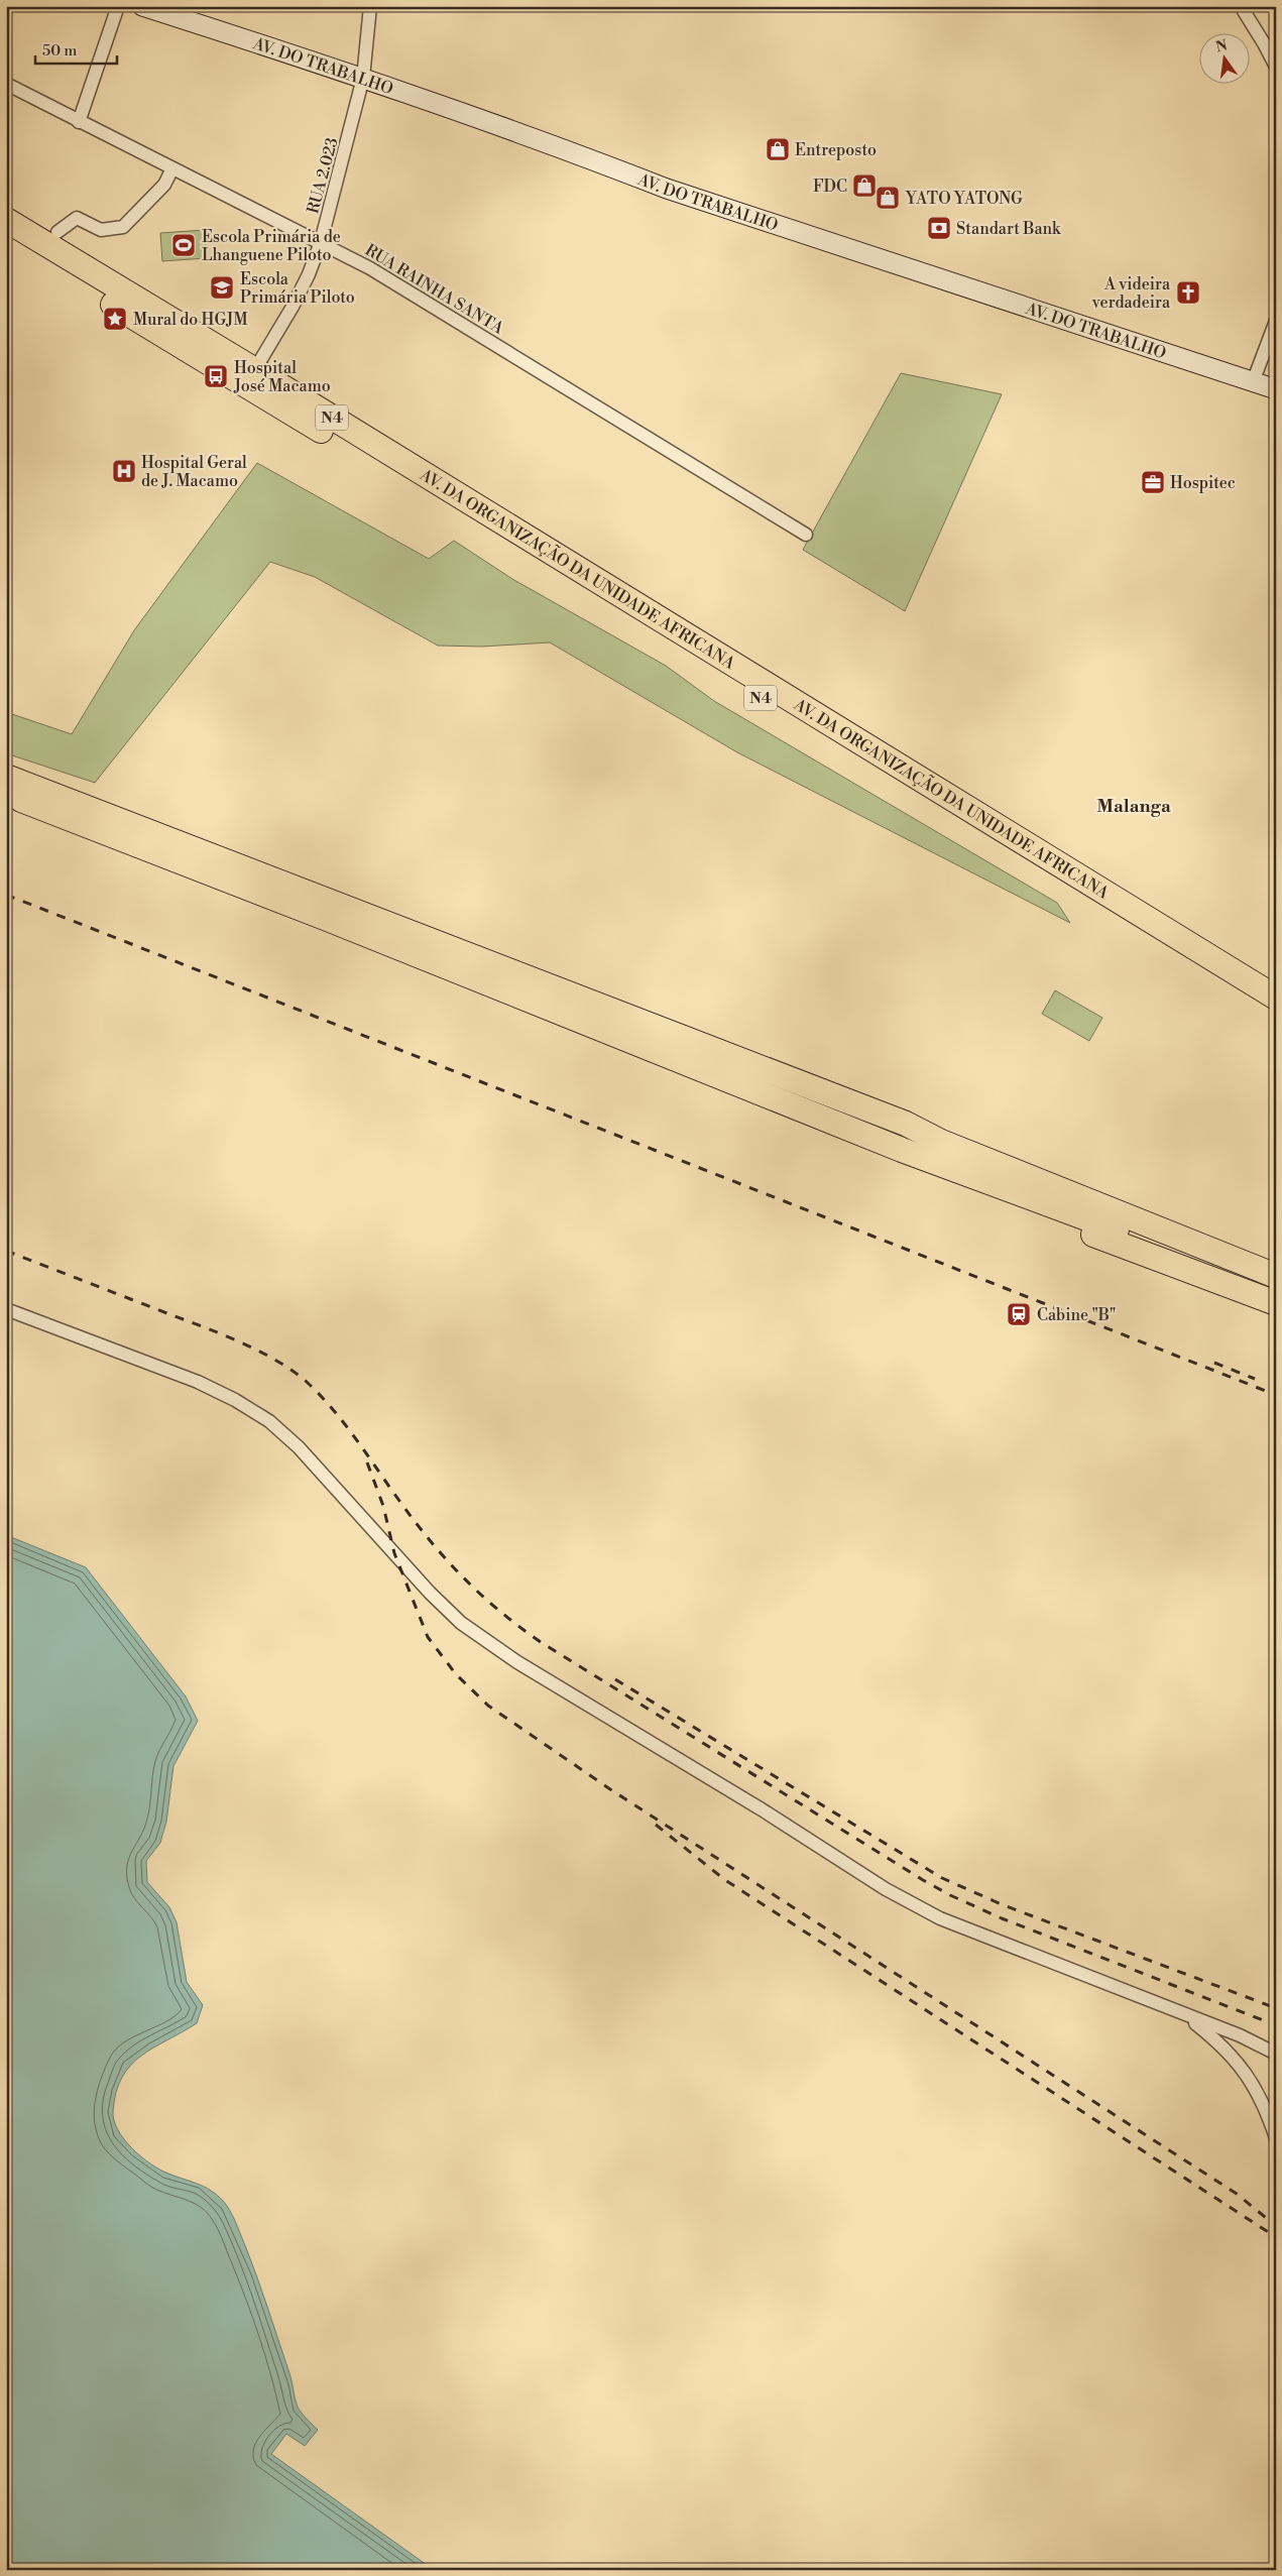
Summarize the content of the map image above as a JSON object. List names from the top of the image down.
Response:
{
  "streets": {
    "highway": ["N4", "AV. DA ORGANIZAÇÃO DA UNIDADE AFRICANA"],
    "main road": ["AV. DO TRABALHO"],
    "street": ["RUA 2.023", "RUA RAINHA SANTA"]
  },
  "crossings": [
    ["AV. DO TRABALHO", "RUA 2.023"],
    ["RUA 2.023", "RUA RAINHA SANTA"],
    ["RUA 2.023", "N4"],
    ["RUA 2.023", "AV. DA ORGANIZAÇÃO DA UNIDADE AFRICANA"],
    ["N4", "AV. DA ORGANIZAÇÃO DA UNIDADE AFRICANA"]
  ],
  "districts": ["Malanga"],
  "places": {
    "shop": ["Entreposto", "FDC", "YATO YATONG"],
    "bank": ["Standart Bank"],
    "sports": ["Escola Primária de Lhanguene Piloto"],
    "school or university": ["Escola Primária Piloto"],
    "church": ["A videira verdadeira"],
    "place": ["Mural do HGJM"],
    "bus stop": ["Hospital José Macamo"],
    "hospital": ["Hospital Geral de J. Macamo"],
    "office": ["Hospitec"],
    "station": ["Cabine \"B\""]
  },
  "scale_bar": "50 m",
  "north": "top"
}
